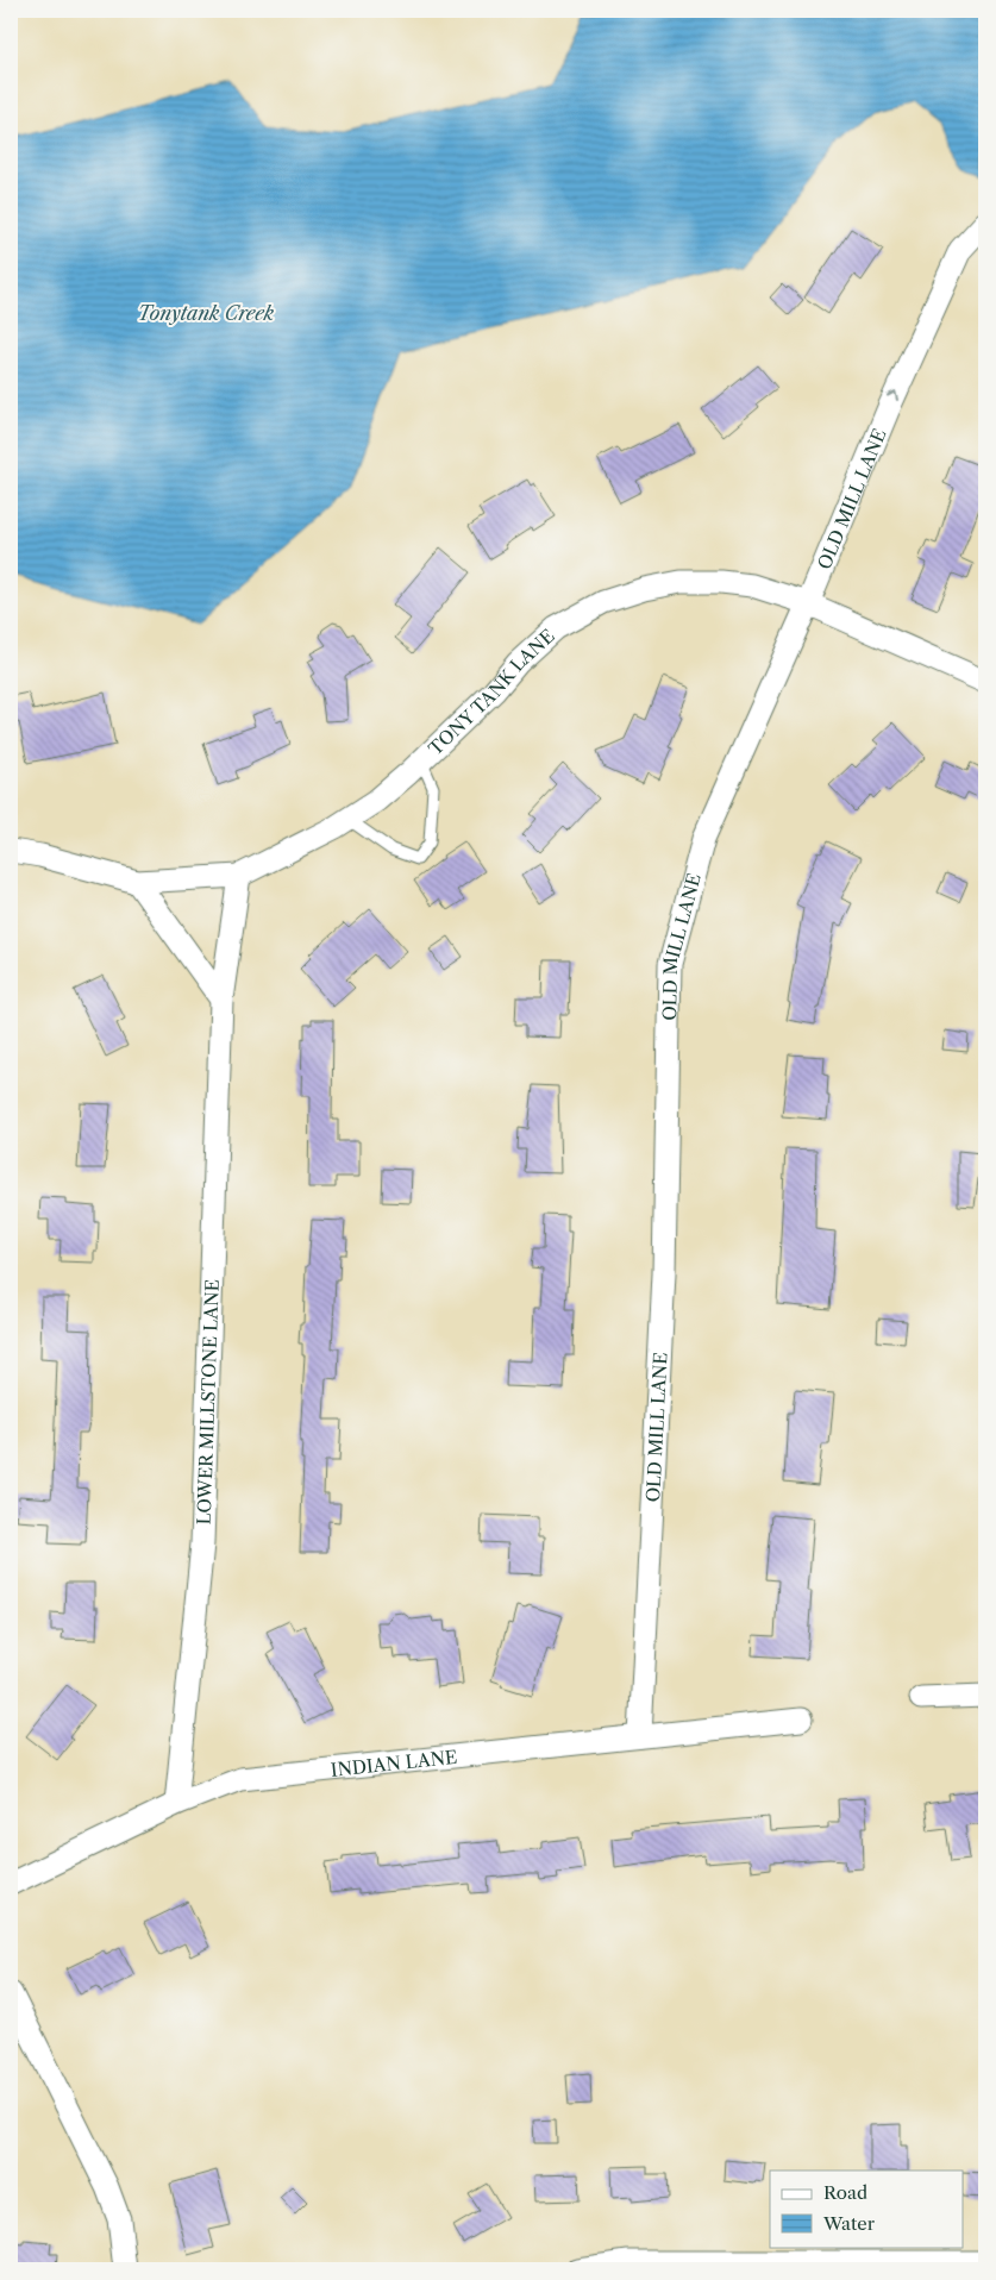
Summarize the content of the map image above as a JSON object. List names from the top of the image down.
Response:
{
  "streets": {
    "street": [
      "OLD MILL LANE",
      "TONY TANK LANE",
      "LOWER MILLSTONE LANE",
      "INDIAN LANE"
    ]
  },
  "crossings": [
    ["OLD MILL LANE", "TONY TANK LANE"],
    ["OLD MILL LANE", "INDIAN LANE"],
    ["TONY TANK LANE", "LOWER MILLSTONE LANE"],
    ["LOWER MILLSTONE LANE", "INDIAN LANE"]
  ],
  "water": ["Tonytank Creek"],
  "legend": ["Road", "Water"]
}
